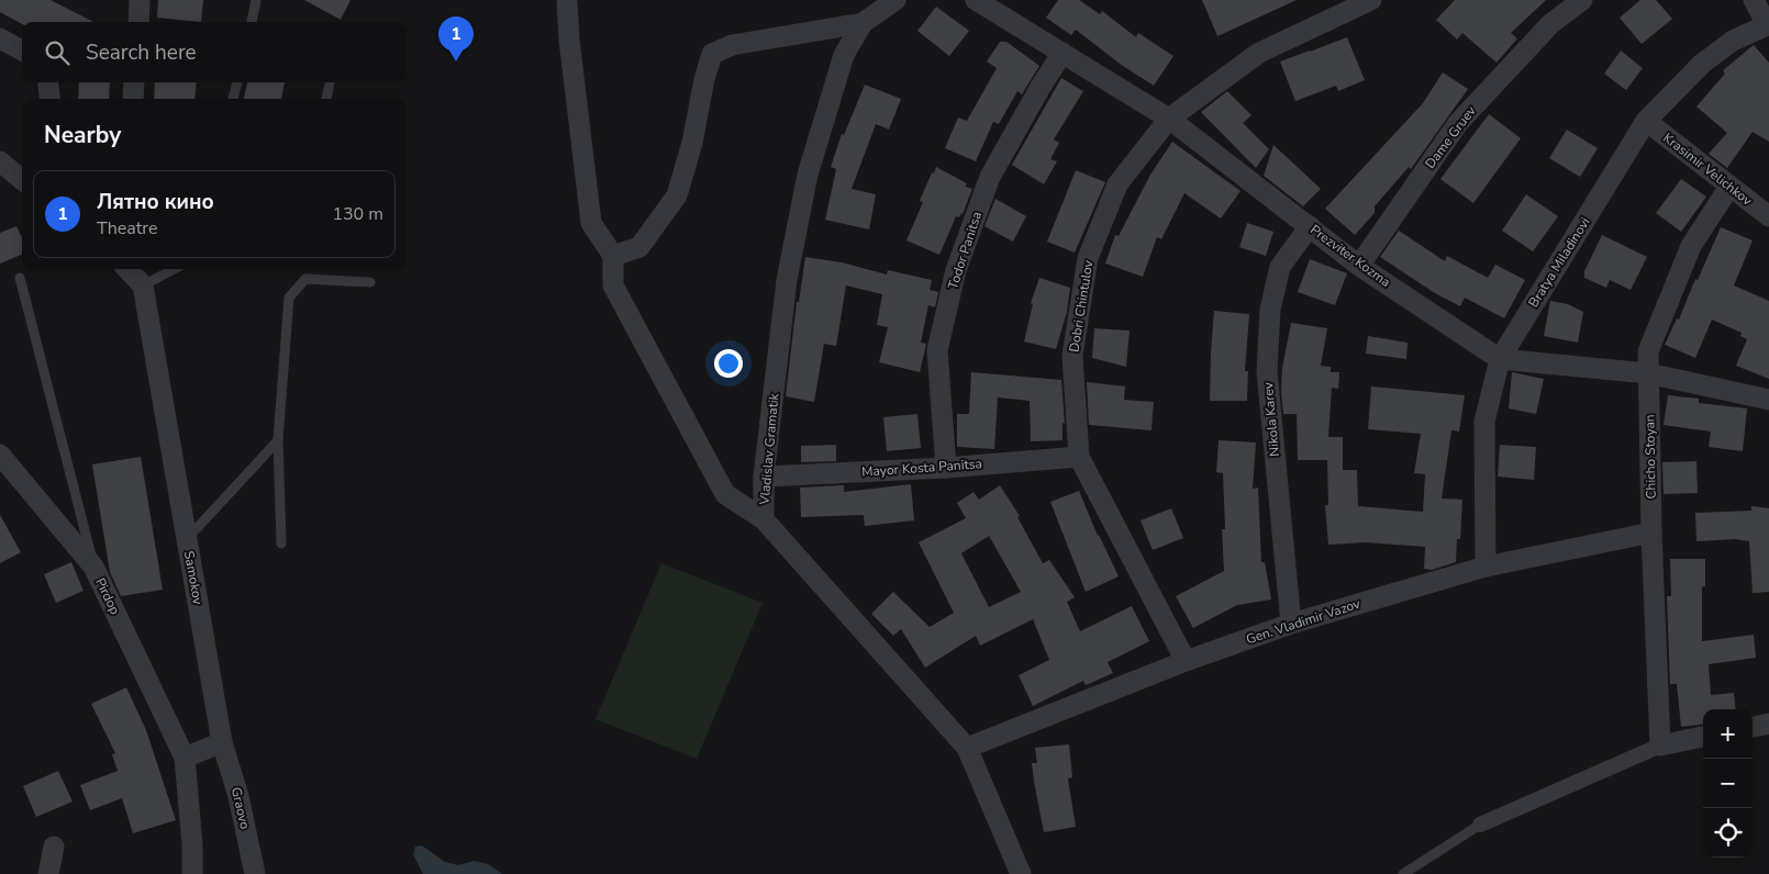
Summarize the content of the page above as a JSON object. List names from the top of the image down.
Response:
{
  "streets": {
    "street": [
      "Dame Gruev",
      "Krasimir Velichkov",
      "Todor Panitsa",
      "Prezviter Kozma",
      "Bratya Miladinovi",
      "Dobri Chintulov",
      "Nikola Karev",
      "Vladislav Gramatik",
      "Chicho Stoyan",
      "Mayor Kosta Panitsa",
      "Samokov",
      "Pirdop",
      "Gen. Vladimir Vazov",
      "Graovo"
    ]
  },
  "crossings": [
    ["Dame Gruev", "Prezviter Kozma"],
    ["Krasimir Velichkov", "Bratya Miladinovi"],
    ["Krasimir Velichkov", "Chicho Stoyan"],
    ["Todor Panitsa", "Prezviter Kozma"],
    ["Todor Panitsa", "Mayor Kosta Panitsa"],
    ["Prezviter Kozma", "Bratya Miladinovi"],
    ["Prezviter Kozma", "Dobri Chintulov"],
    ["Prezviter Kozma", "Nikola Karev"],
    ["Prezviter Kozma", "Chicho Stoyan"],
    ["Bratya Miladinovi", "Gen. Vladimir Vazov"],
    ["Dobri Chintulov", "Mayor Kosta Panitsa"],
    ["Dobri Chintulov", "Gen. Vladimir Vazov"],
    ["Nikola Karev", "Gen. Vladimir Vazov"],
    ["Vladislav Gramatik", "Mayor Kosta Panitsa"],
    ["Vladislav Gramatik", "Gen. Vladimir Vazov"],
    ["Chicho Stoyan", "Gen. Vladimir Vazov"],
    ["Samokov", "Graovo"]
  ],
  "page": {
    "pins": "1",
    "search": "Search here",
    "heading": "Nearby",
    "list": [
      {
        "mark": "1",
        "name": "Лятно кино",
        "note": "Theatre",
        "value": "130 m"
      }
    ],
    "map_buttons": ["+", "−"]
  }
}
